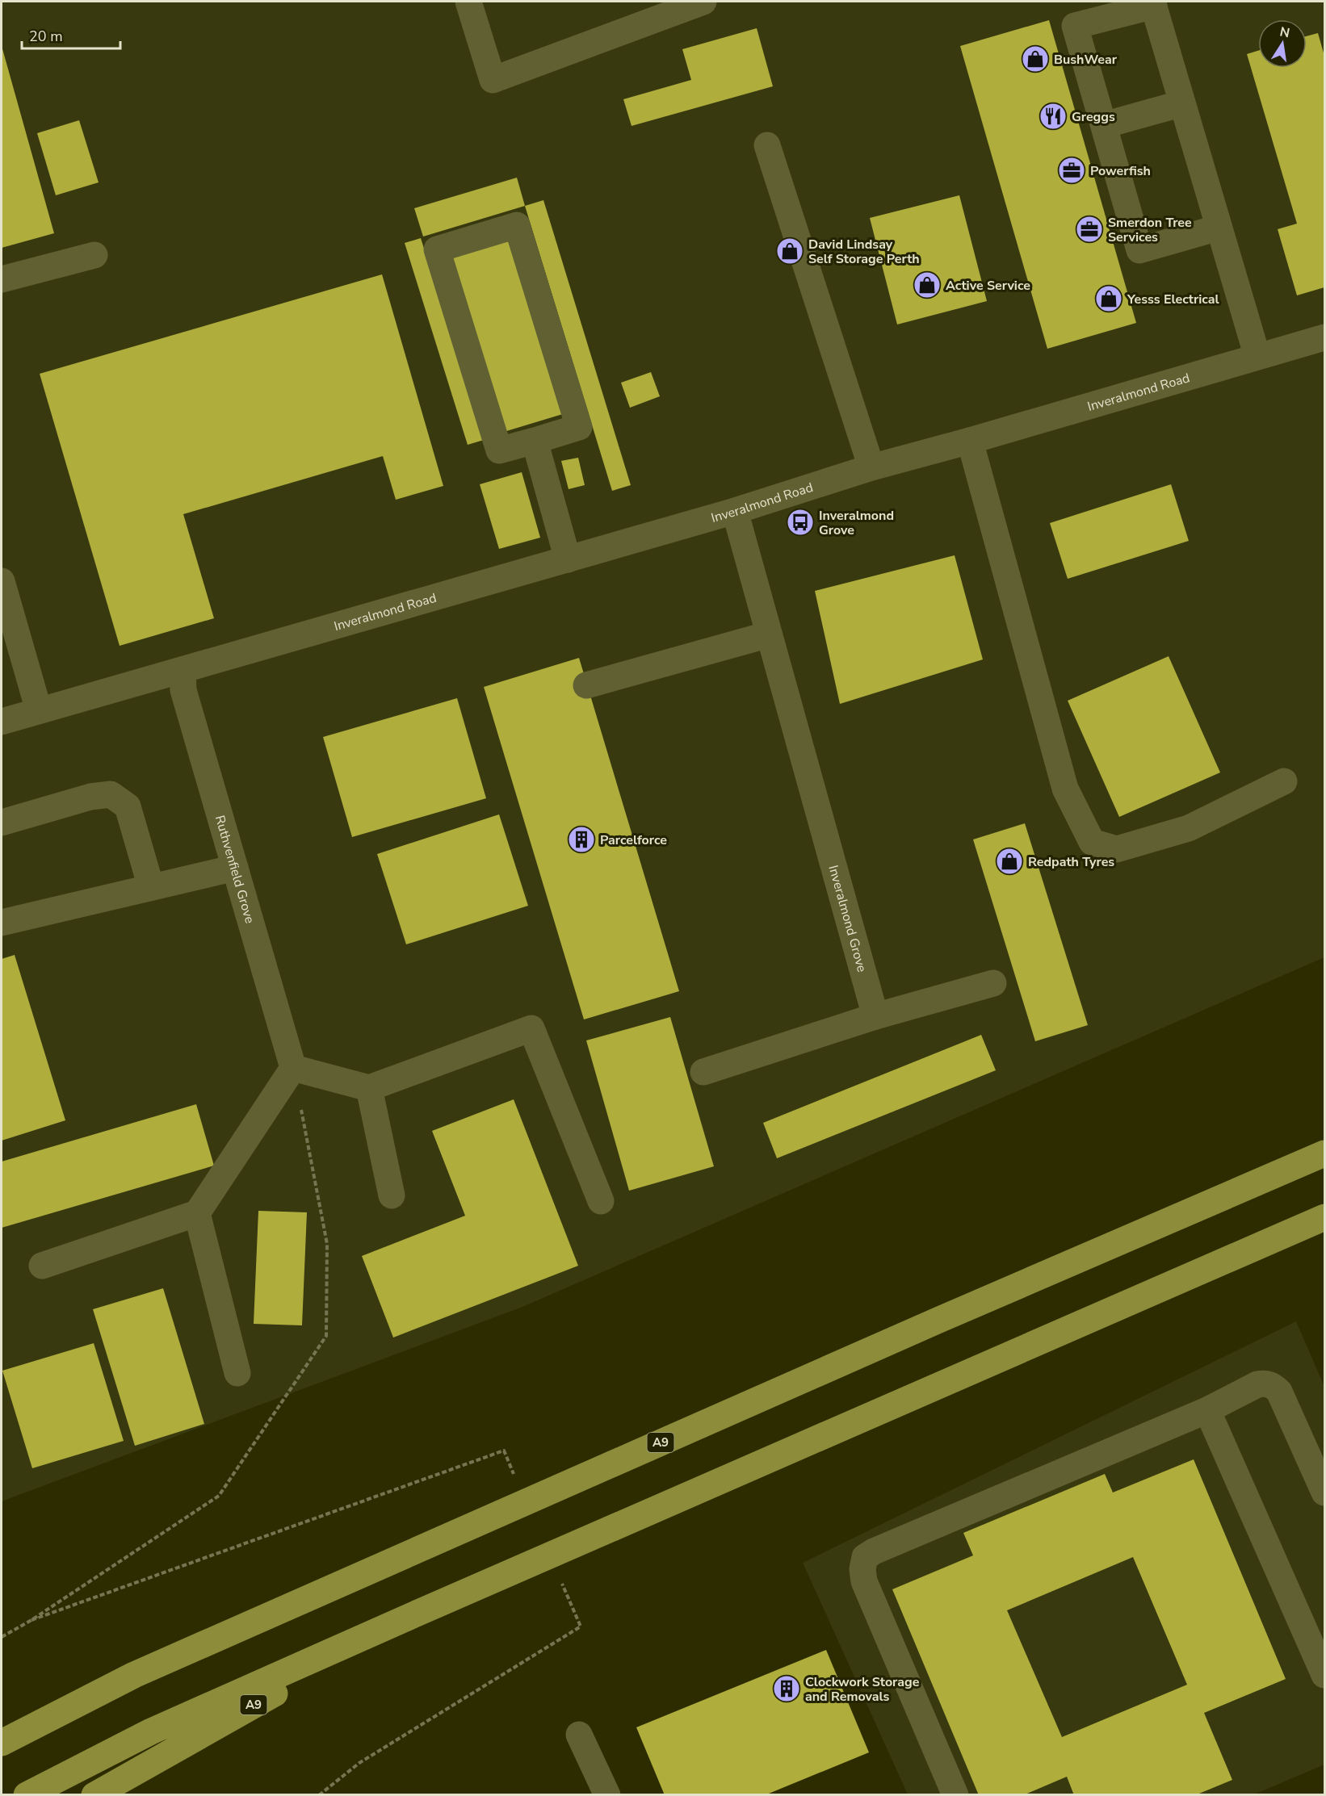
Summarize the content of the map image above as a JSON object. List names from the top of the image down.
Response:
{
  "streets": {
    "highway": ["A9"],
    "street": ["Inveralmond Road", "Ruthvenfield Grove", "Inveralmond Grove"]
  },
  "crossings": [
    ["Inveralmond Road", "Ruthvenfield Grove"],
    ["Inveralmond Road", "Inveralmond Grove"]
  ],
  "places": {
    "shop": [
      "BushWear",
      "David Lindsay Self Storage Perth",
      "Active Service",
      "Yesss Electrical",
      "Redpath Tyres"
    ],
    "restaurant": ["Greggs"],
    "office": ["Powerfish", "Smerdon Tree Services"],
    "bus stop": ["Inveralmond Grove"],
    "building": ["Parcelforce", "Clockwork Storage and Removals"]
  },
  "scale_bar": "20 m",
  "north": "top"
}
